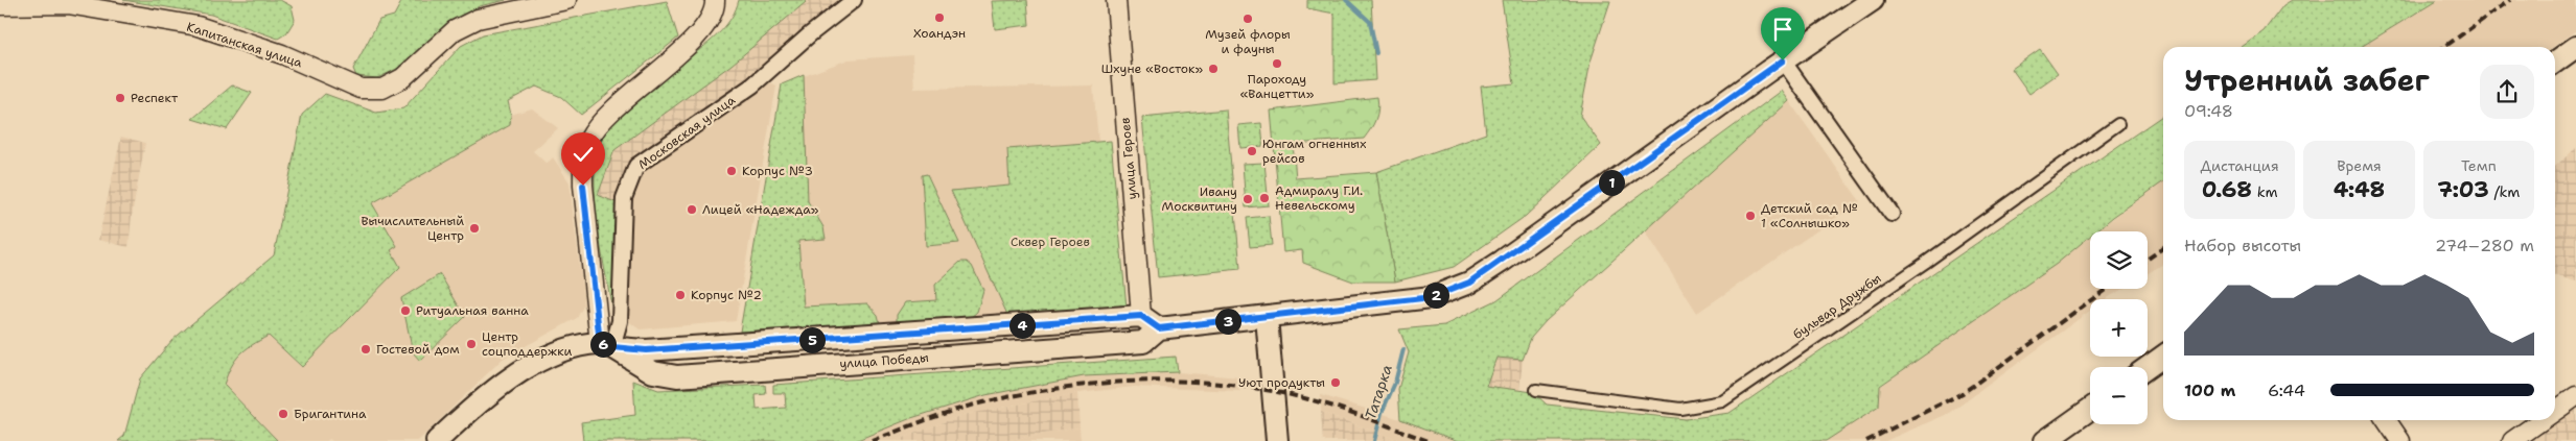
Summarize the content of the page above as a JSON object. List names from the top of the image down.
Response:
{
  "streets": {
    "main road": ["улица Победы"],
    "street": [
      "Капитанская улица",
      "Московская улица",
      "улица Героев",
      "бульвар Дружбы"
    ]
  },
  "crossings": [
    ["Московская улица", "улица Победы"],
    ["улица Героев", "улица Победы"]
  ],
  "water": ["Татарка"],
  "parks": ["Сквер Героев"],
  "places": [
    "Хоандэн",
    "Музей флоры и фауны",
    "Пароходу «Ванцетти»",
    "Шхуне «Восток»",
    "Респект",
    "Юнгам огненных рейсов",
    "Корпус №3",
    "Адмиралу Г.И. Невельскому",
    "Ивану Москвитину",
    "Лицей «Надежда»",
    "Детский сад № 1 «Солнышко»",
    "Вычислительный Центр",
    "Корпус №2",
    "Ритуальная ванна",
    "Центр соцподдержки",
    "Гостевой дом",
    "Уют продукты",
    "Бригантина"
  ],
  "page": {
    "heading": ["Утренний забег", "09:48"],
    "stats": [
      ["Дистанция", "0.68 km"],
      ["Время", "4:48"],
      ["Темп", "7:03 /km"]
    ],
    "pins": [
      "1",
      "2",
      "3",
      "4",
      "5",
      "6"
    ],
    "chart": ["Набор высоты", "274–280 m"],
    "map_buttons": ["+", "−"],
    "list": [
      {
        "name": "100 m",
        "note": "6:44"
      }
    ]
  }
}
